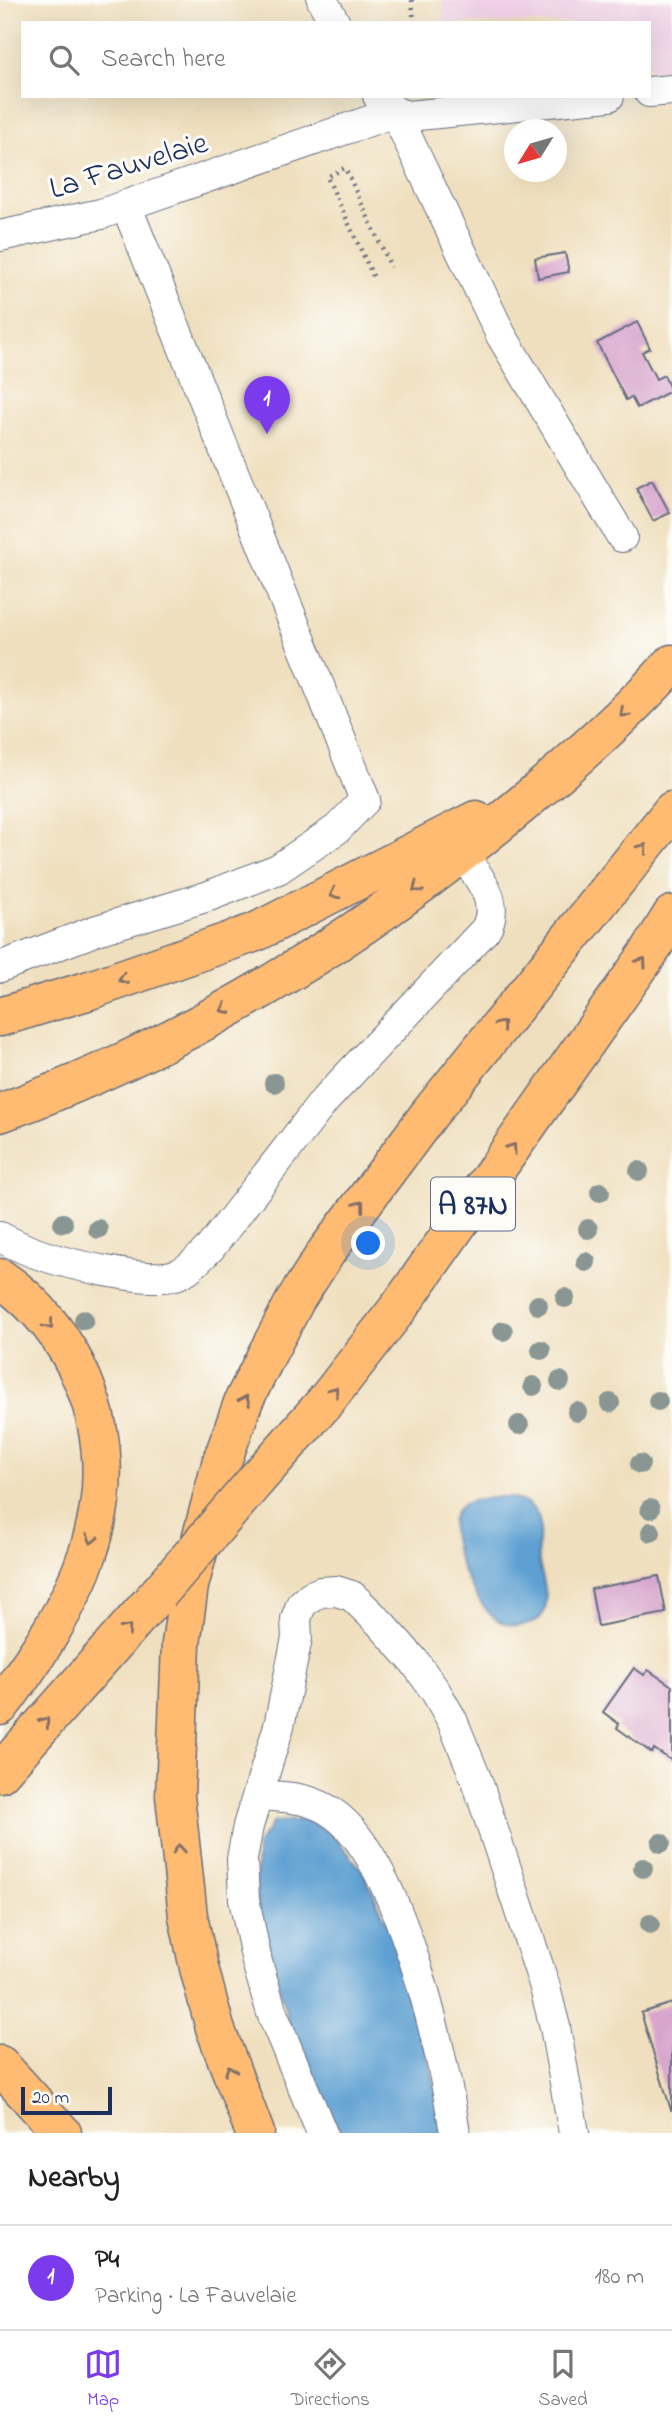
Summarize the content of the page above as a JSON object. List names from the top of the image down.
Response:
{
  "streets": {
    "highway": ["A 87N"],
    "street": ["La Fauvelaie"]
  },
  "scale_bar": "20 m",
  "north": "bottom left",
  "page": {
    "search": "Search here",
    "pins": "1",
    "scale": "20 m",
    "heading": "Nearby",
    "list": [
      {
        "mark": "1",
        "name": "P4",
        "note": "Parking · La Fauvelaie",
        "value": "180 m"
      }
    ],
    "nav": ["Map", "Directions", "Saved"]
  }
}
